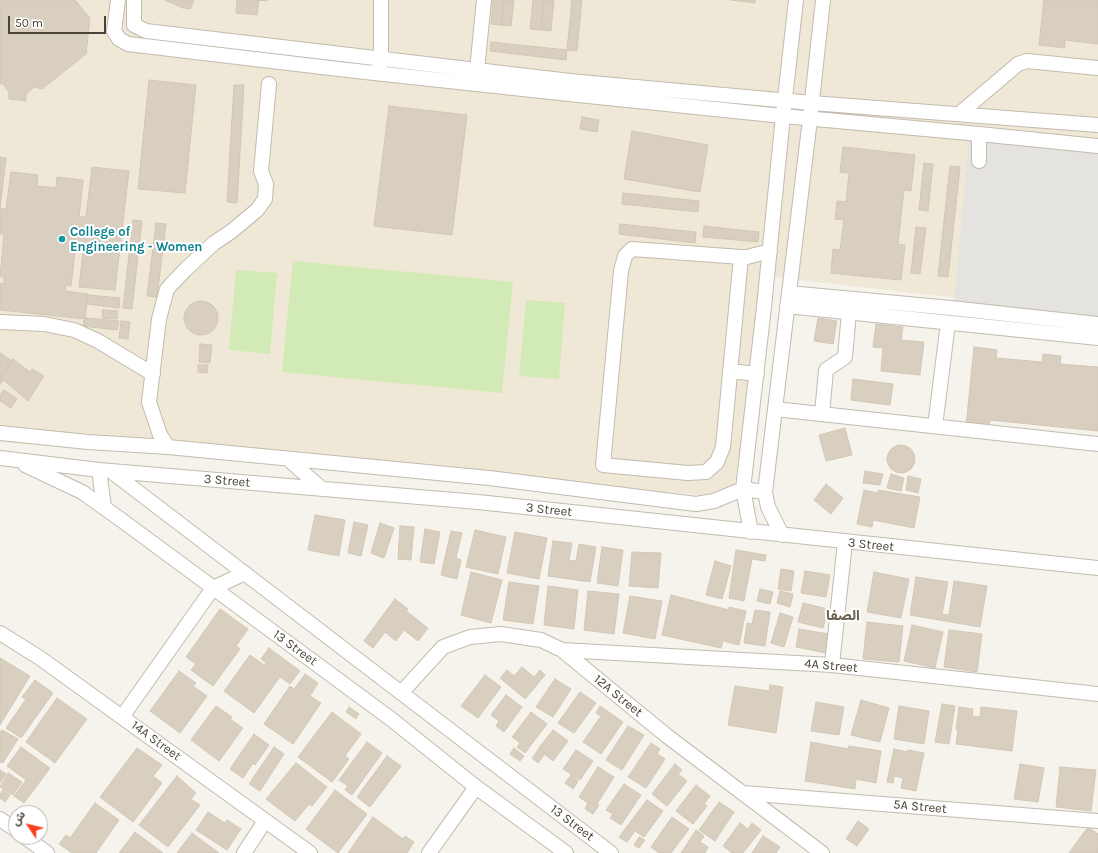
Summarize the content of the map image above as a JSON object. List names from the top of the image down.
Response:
{
  "streets": {
    "street": [
      "3 Street",
      "13 Street",
      "4A Street",
      "12A Street",
      "14A Street",
      "5A Street"
    ]
  },
  "crossings": [
    ["3 Street", "13 Street"],
    ["13 Street", "12A Street"],
    ["4A Street", "12A Street"],
    ["12A Street", "5A Street"]
  ],
  "districts": ["الصفا"],
  "places": ["College of Engineering - Women"],
  "scale_bar": "50 m",
  "north": "top left"
}
